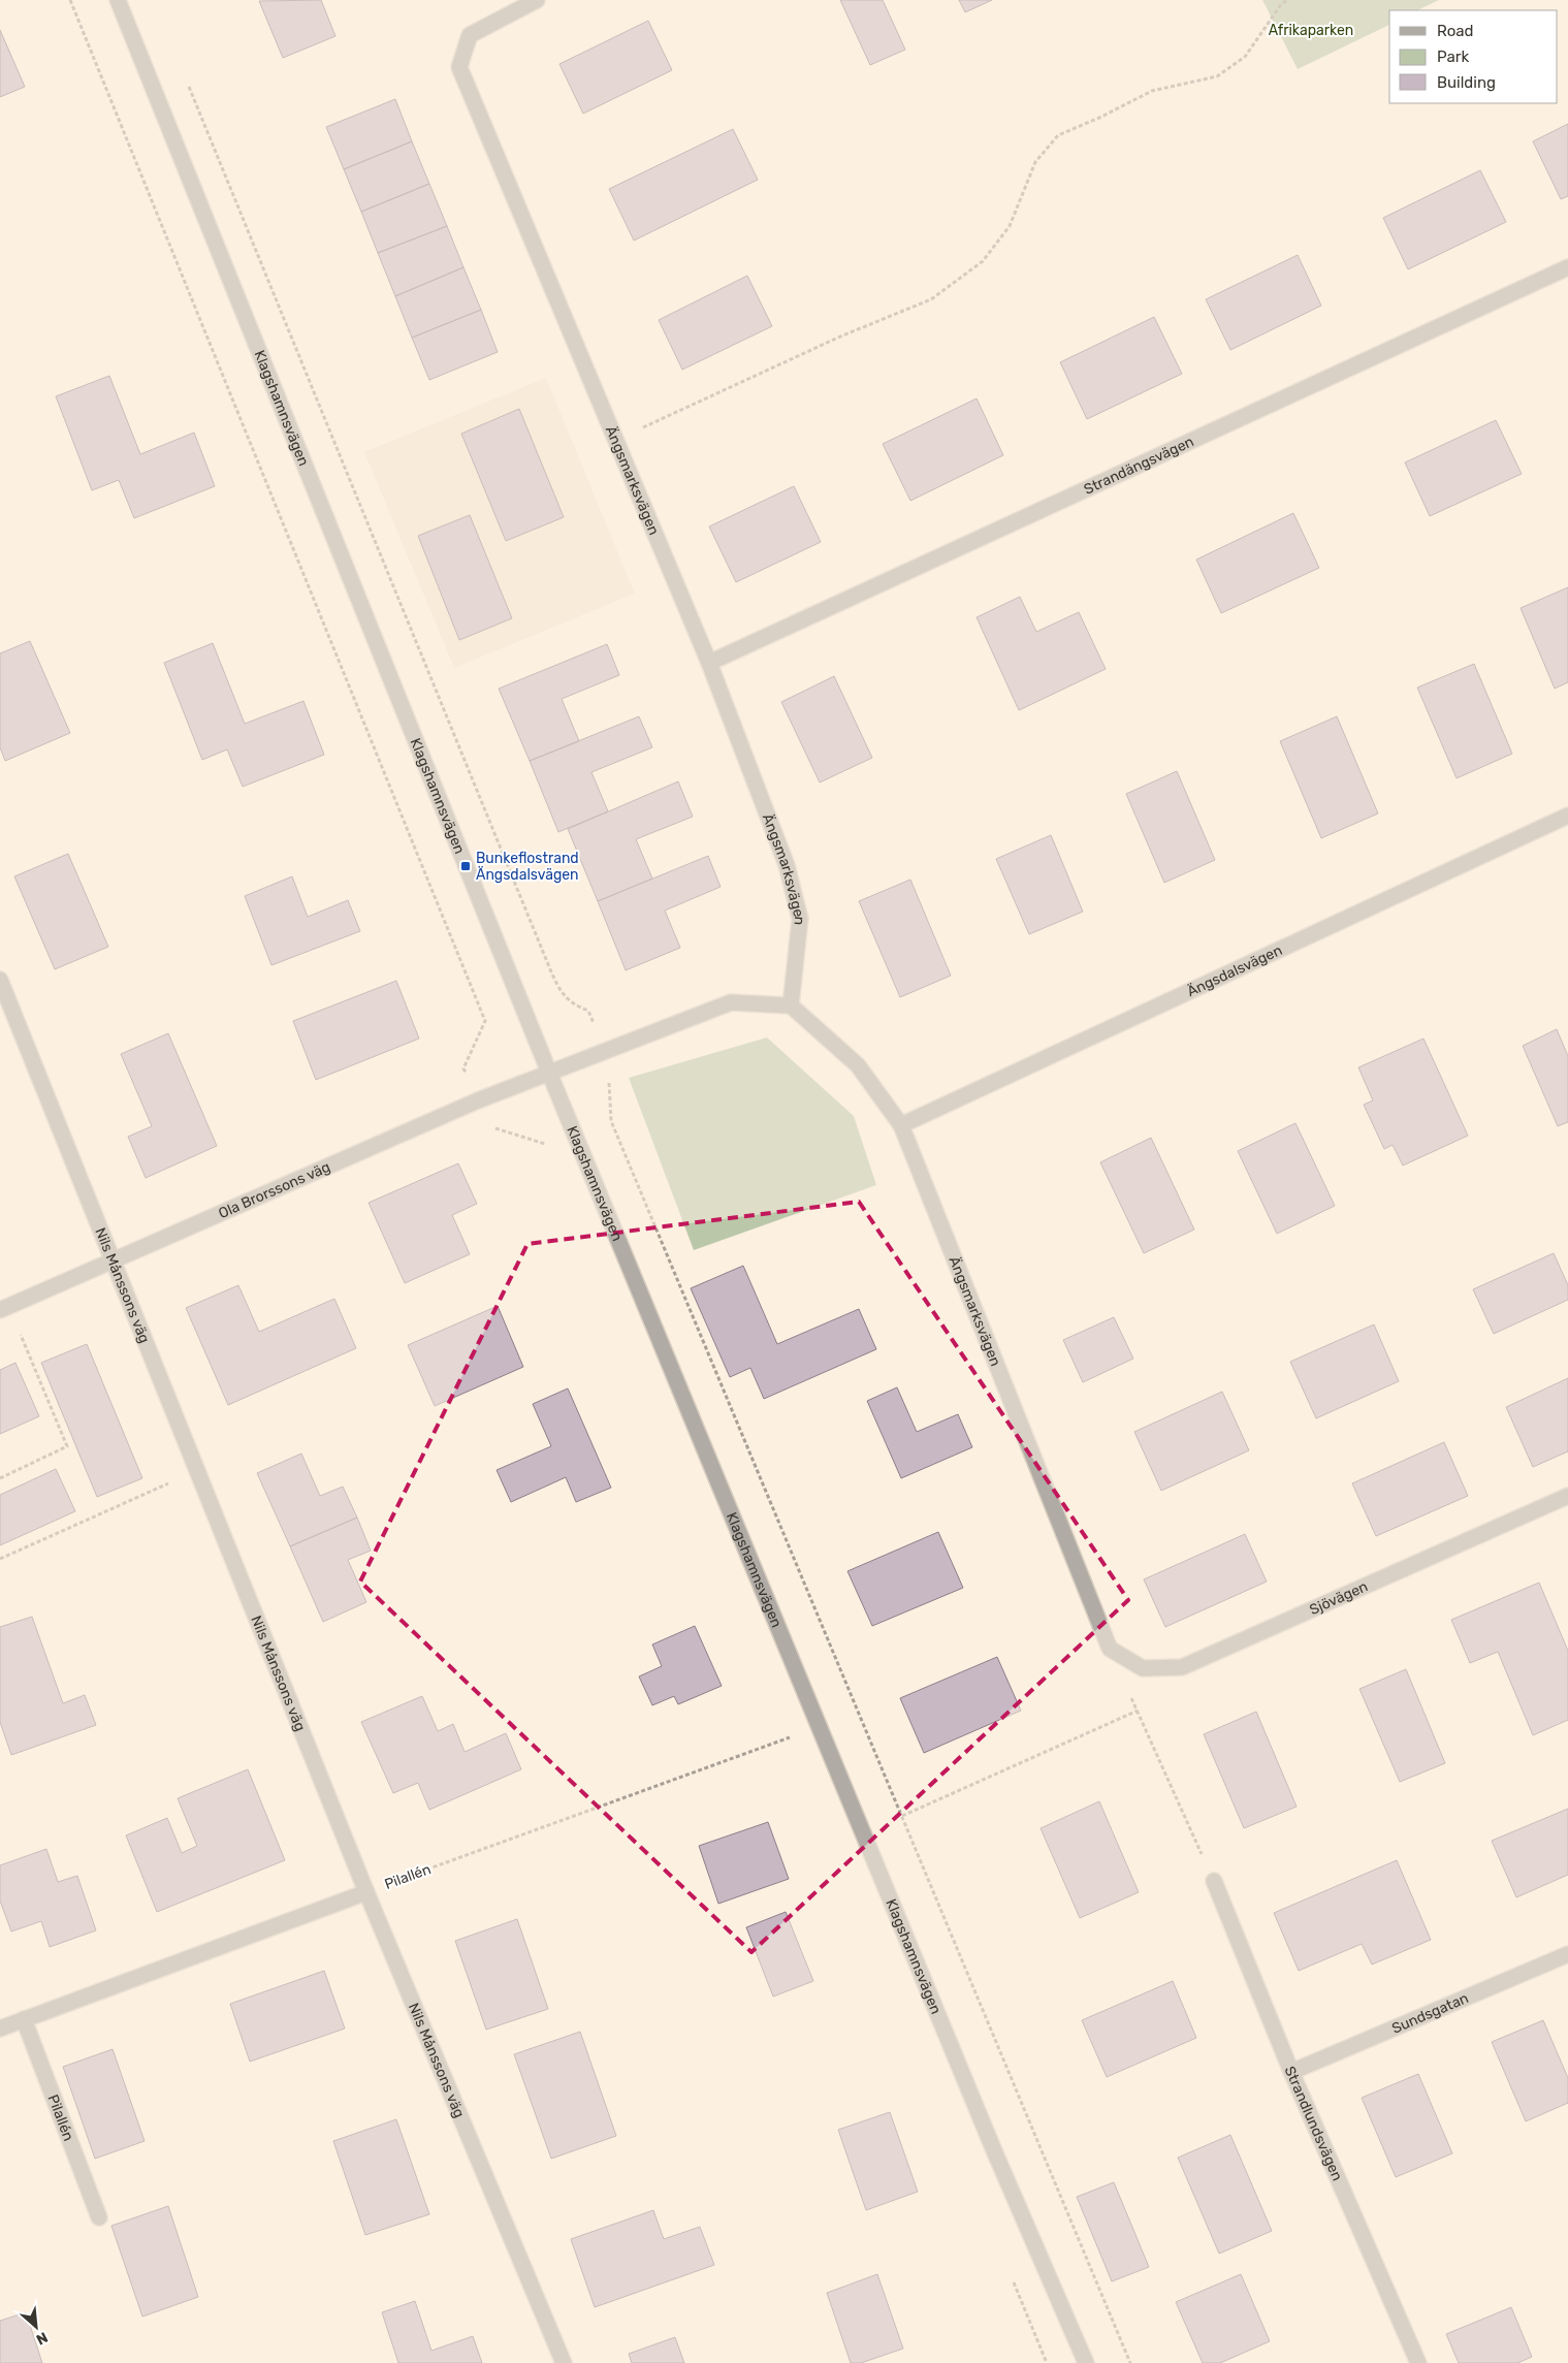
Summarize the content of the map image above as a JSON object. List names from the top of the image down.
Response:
{
  "streets": {
    "street": [
      "Klagshamnsvägen",
      "Strandängsvägen",
      "Ängsmarksvägen",
      "Ängsdalsvägen",
      "Ola Brorssons väg",
      "Nils Månssons väg",
      "Sjövägen",
      "Pilallén",
      "Sundsgatan",
      "Strandlundsvägen"
    ]
  },
  "crossings": [
    ["Klagshamnsvägen", "Ola Brorssons väg"],
    ["Strandängsvägen", "Ängsmarksvägen"],
    ["Ängsmarksvägen", "Ängsdalsvägen"],
    ["Ängsmarksvägen", "Sjövägen"],
    ["Ola Brorssons väg", "Nils Månssons väg"],
    ["Nils Månssons väg", "Pilallén"],
    ["Sundsgatan", "Strandlundsvägen"]
  ],
  "parks": ["Afrikaparken"],
  "places": {
    "transit": ["Bunkeflostrand Ängsdalsvägen"]
  },
  "legend": ["Road", "Park", "Building"],
  "north": "bottom right"
}
